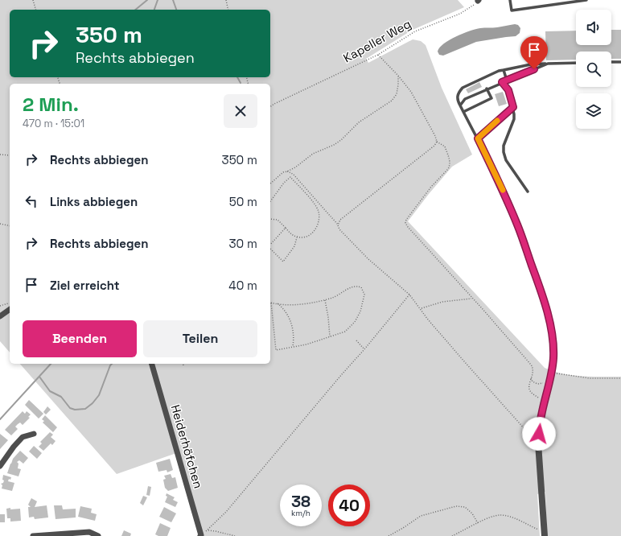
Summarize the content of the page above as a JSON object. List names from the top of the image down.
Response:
{
  "streets": {
    "street": ["Heiderhöfchen"],
    "path": ["Kapeller Weg"]
  },
  "page": {
    "turn": ["350 m", "Rechts abbiegen"],
    "heading": ["2 Min.", "470 m · 15:01"],
    "list": [
      {
        "name": "Rechts abbiegen",
        "value": "350 m"
      },
      {
        "name": "Links abbiegen",
        "value": "50 m"
      },
      {
        "name": "Rechts abbiegen",
        "value": "30 m"
      },
      {
        "name": "Ziel erreicht",
        "value": "40 m"
      }
    ],
    "buttons": ["Beenden", "Teilen"],
    "speed": "38 km/h",
    "limit": "40"
  }
}
